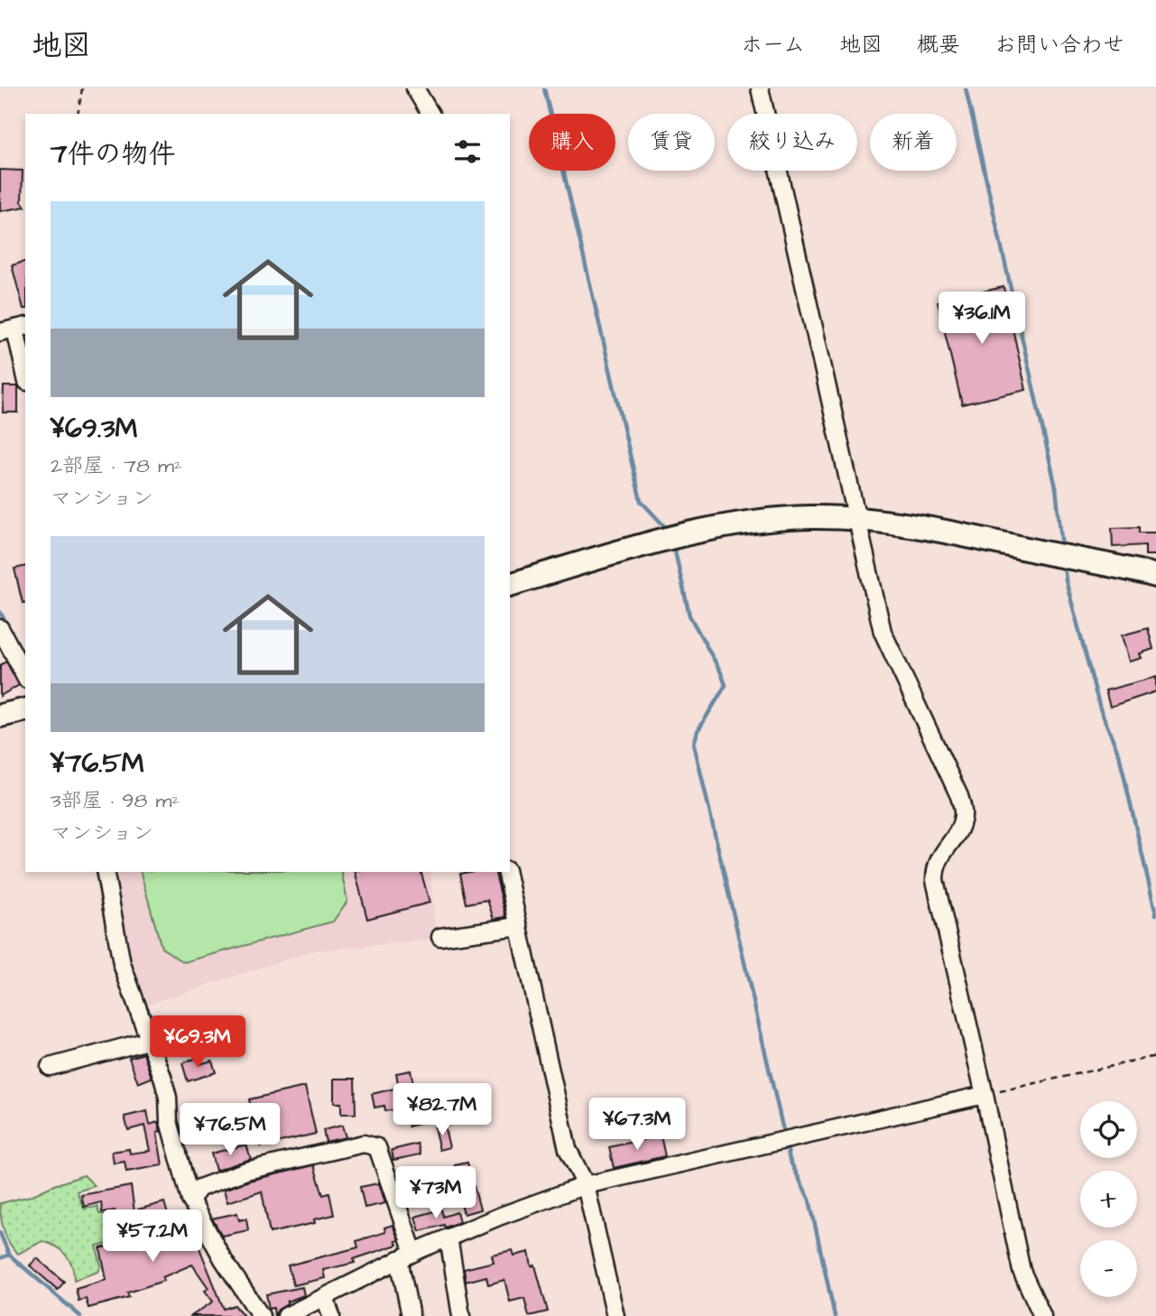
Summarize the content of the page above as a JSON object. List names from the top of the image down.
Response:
{
  "page": {
    "header": "地図",
    "nav": [
      "ホーム",
      "地図",
      "概要",
      "お問い合わせ"
    ],
    "chip": [
      "購入",
      "賃貸",
      "絞り込み",
      "新着"
    ],
    "heading": "7件の物件",
    "list": [
      {
        "name": "¥69.3M",
        "note": "2部屋 · 78 m² · マンション"
      },
      {
        "name": "¥76.5M",
        "note": "3部屋 · 98 m² · マンション"
      }
    ],
    "price": [
      "¥36.1M",
      "¥69.3M",
      "¥82.7M",
      "¥67.3M",
      "¥76.5M",
      "¥73M",
      "¥57.2M"
    ],
    "map_buttons": ["+", "−"]
  }
}
